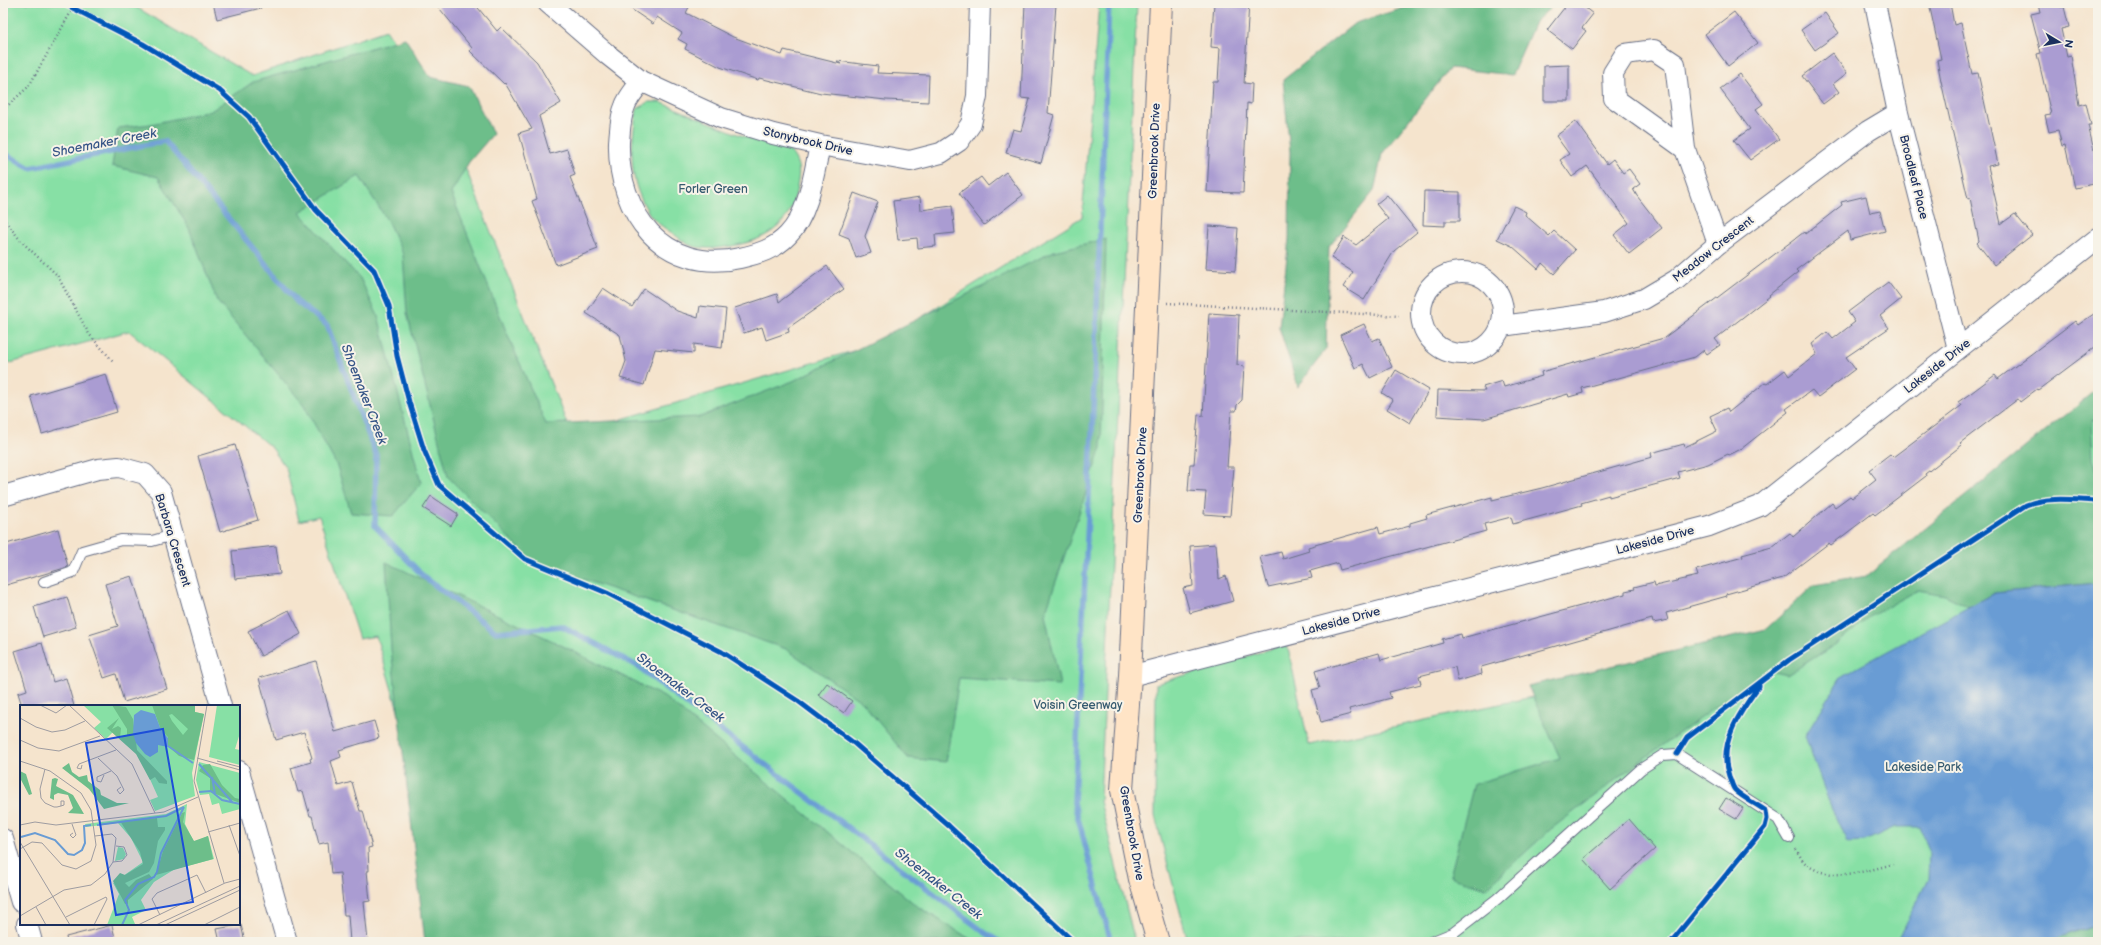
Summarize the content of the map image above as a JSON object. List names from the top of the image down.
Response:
{
  "streets": {
    "street": [
      "Stonybrook Drive",
      "Greenbrook Drive",
      "Broadleaf Place",
      "Meadow Crescent",
      "Lakeside Drive",
      "Barbara Crescent"
    ]
  },
  "crossings": [
    ["Greenbrook Drive", "Lakeside Drive"],
    ["Broadleaf Place", "Meadow Crescent"],
    ["Broadleaf Place", "Lakeside Drive"]
  ],
  "water": ["Shoemaker Creek"],
  "parks": ["Forler Green", "Voisin Greenway", "Lakeside Park"],
  "north": "right"
}
